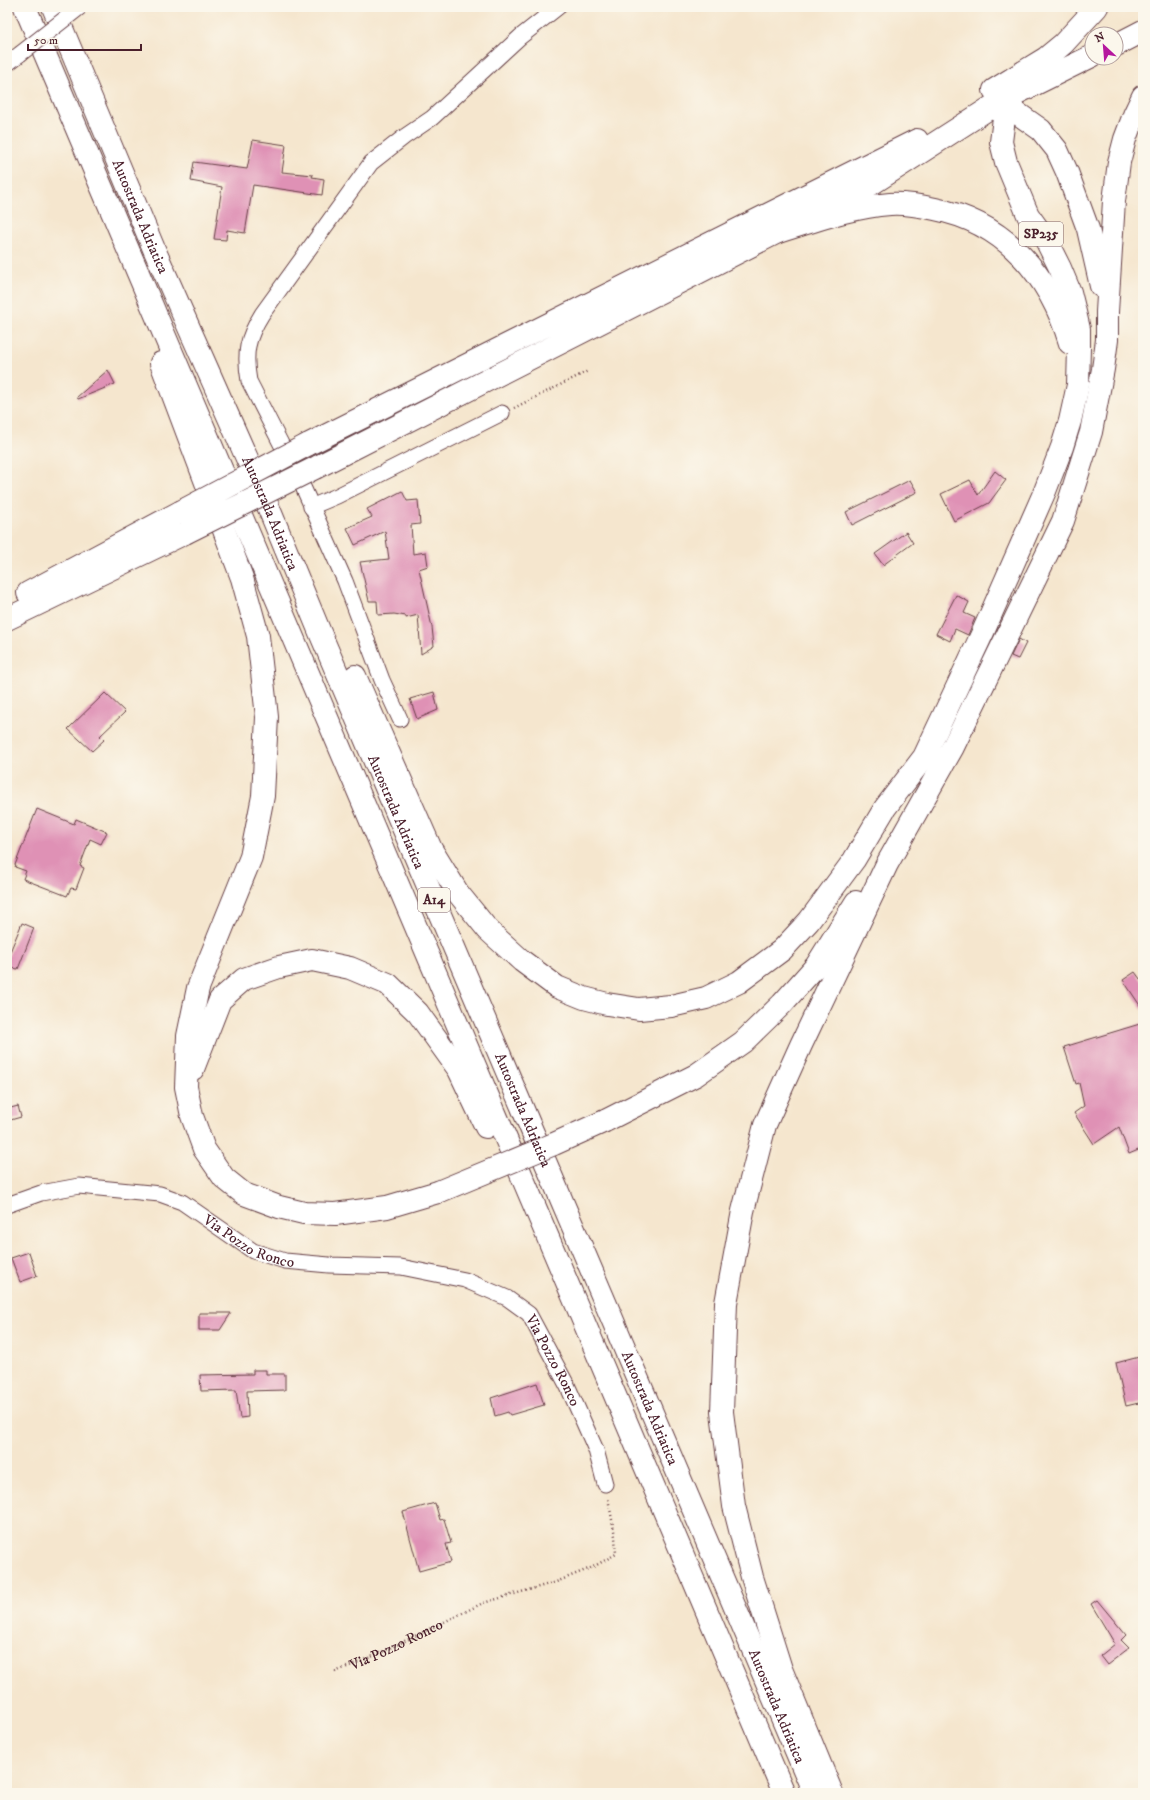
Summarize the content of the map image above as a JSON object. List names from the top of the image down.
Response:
{
  "streets": {
    "main road": ["Autostrada Adriatica", "SP235", "A14"],
    "street": ["Via Pozzo Ronco"]
  },
  "scale_bar": "50 m",
  "north": "top left"
}
